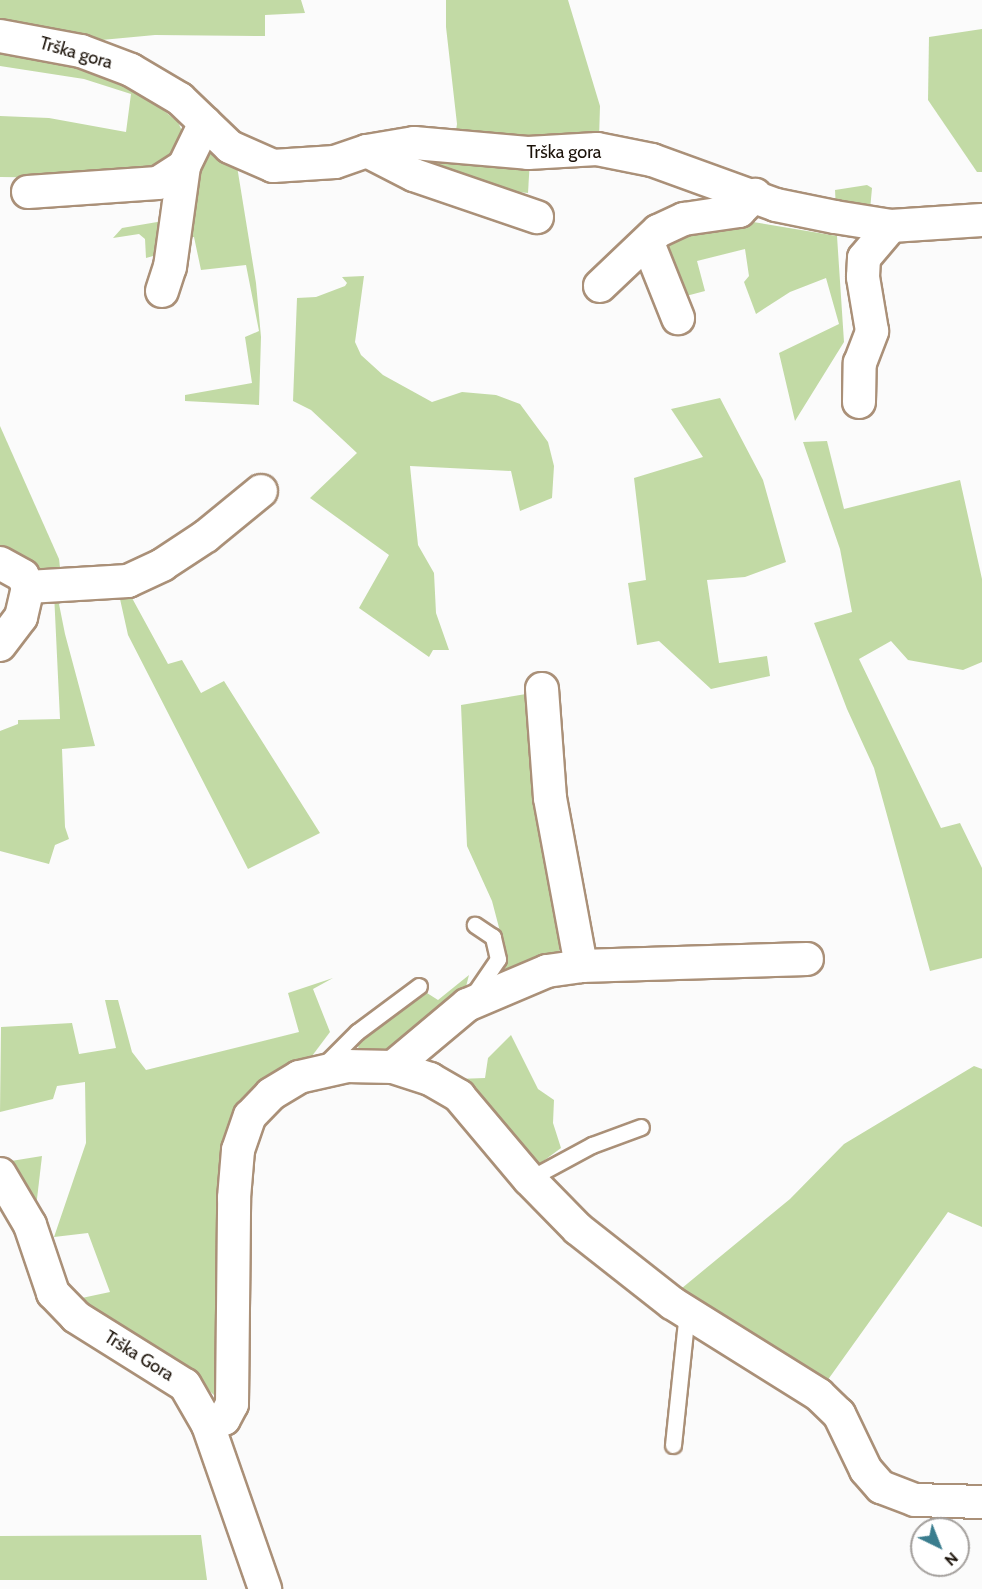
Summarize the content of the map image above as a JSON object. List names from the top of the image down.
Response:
{
  "streets": {
    "street": ["Trška gora", "Trška Gora"]
  },
  "north": "bottom right"
}
